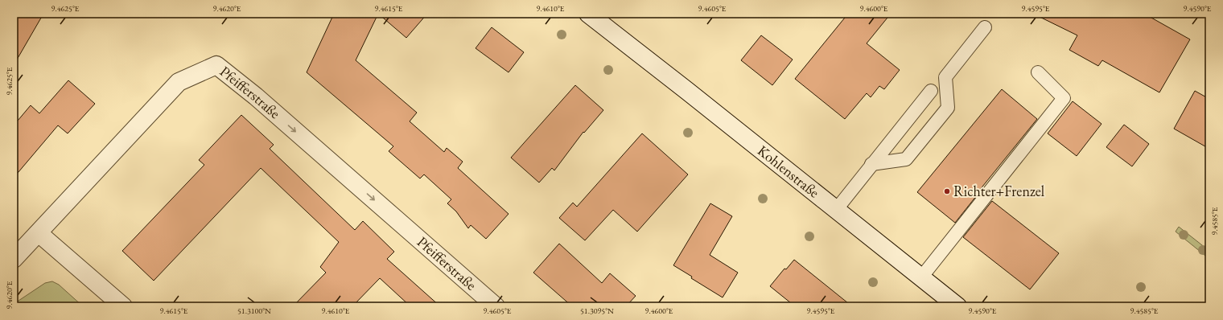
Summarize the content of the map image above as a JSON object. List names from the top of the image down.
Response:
{
  "streets": {
    "street": ["Pfeifferstraße", "Kohlenstraße"]
  },
  "places": ["Richter+Frenzel"],
  "coordinates": [
    "9.4625°E",
    "9.4620°E",
    "9.4615°E",
    "9.4610°E",
    "9.4605°E",
    "9.4600°E",
    "9.4595°E",
    "9.4590°E",
    "9.4585°E",
    "51.3100°N",
    "51.3095°N"
  ]
}
